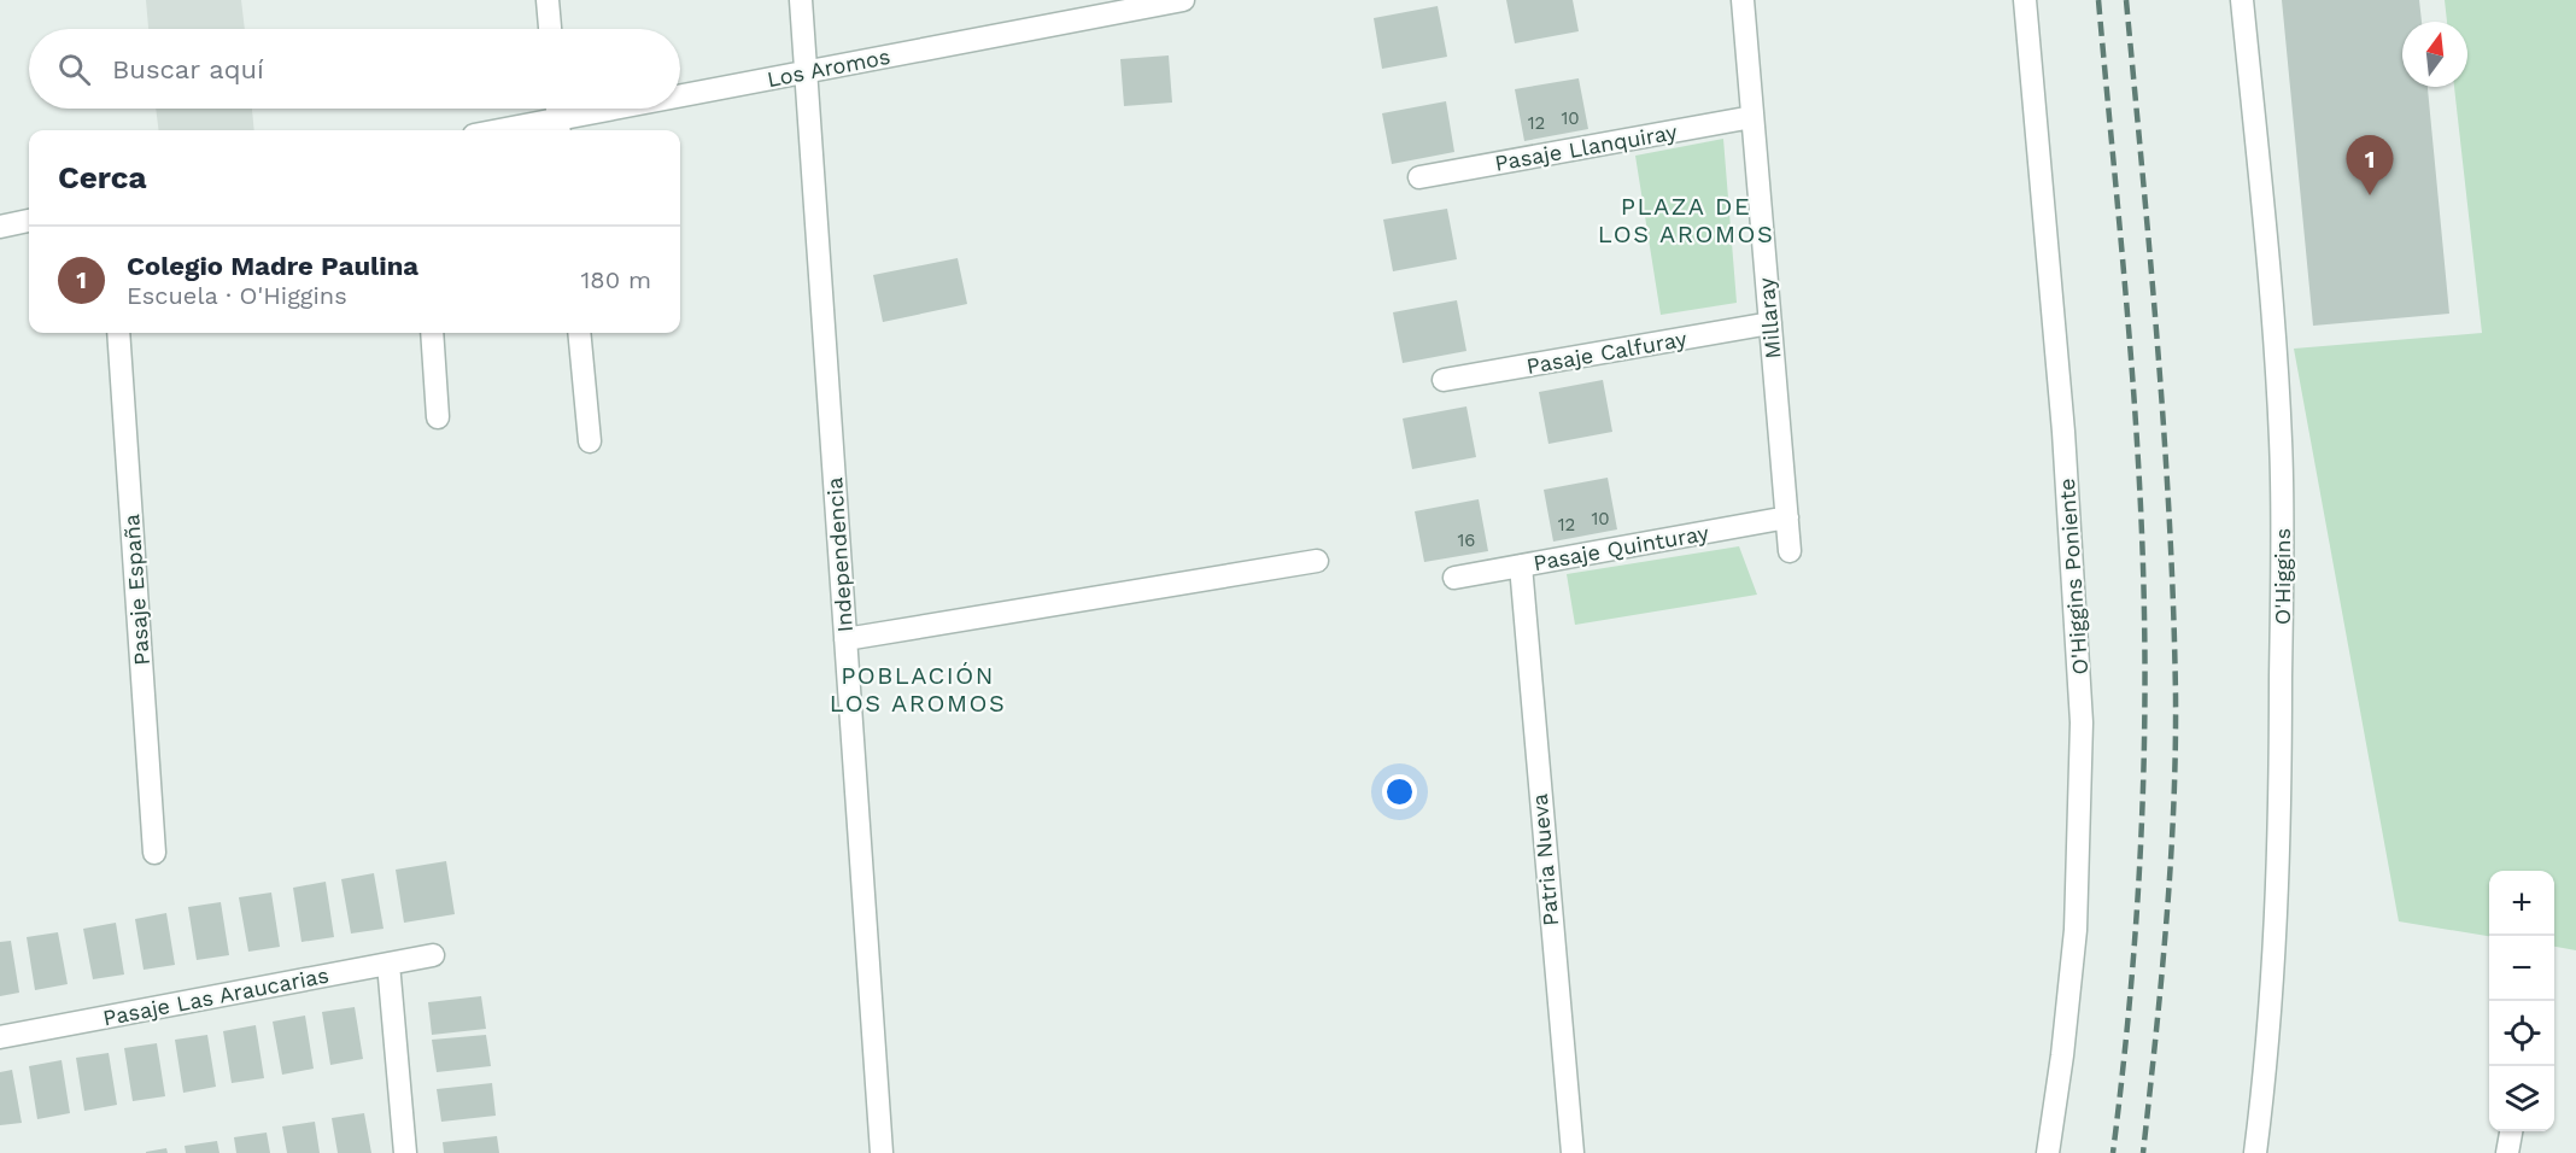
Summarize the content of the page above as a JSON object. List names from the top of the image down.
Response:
{
  "streets": {
    "street": [
      "Los Aromos",
      "Pasaje Llanquiray",
      "Millaray",
      "Pasaje Calfuray",
      "Pasaje Quinturay",
      "Independencia",
      "O'Higgins Poniente",
      "O'Higgins",
      "Pasaje España",
      "Patria Nueva",
      "Pasaje Las Araucarias"
    ]
  },
  "crossings": [
    ["Los Aromos", "Independencia"],
    ["Pasaje Llanquiray", "Millaray"],
    ["Millaray", "Pasaje Calfuray"],
    ["Millaray", "Pasaje Quinturay"],
    ["Pasaje Quinturay", "Patria Nueva"]
  ],
  "districts": ["PLAZA DE LOS AROMOS", "POBLACIÓN LOS AROMOS"],
  "house_numbers": [
    "10",
    "12",
    "10",
    "12",
    "16"
  ],
  "north": "top",
  "page": {
    "search": "Buscar aquí",
    "heading": "Cerca",
    "pins": "1",
    "list": [
      {
        "mark": "1",
        "name": "Colegio Madre Paulina",
        "note": "Escuela · O'Higgins",
        "value": "180 m"
      }
    ],
    "map_buttons": ["+", "−"]
  }
}
